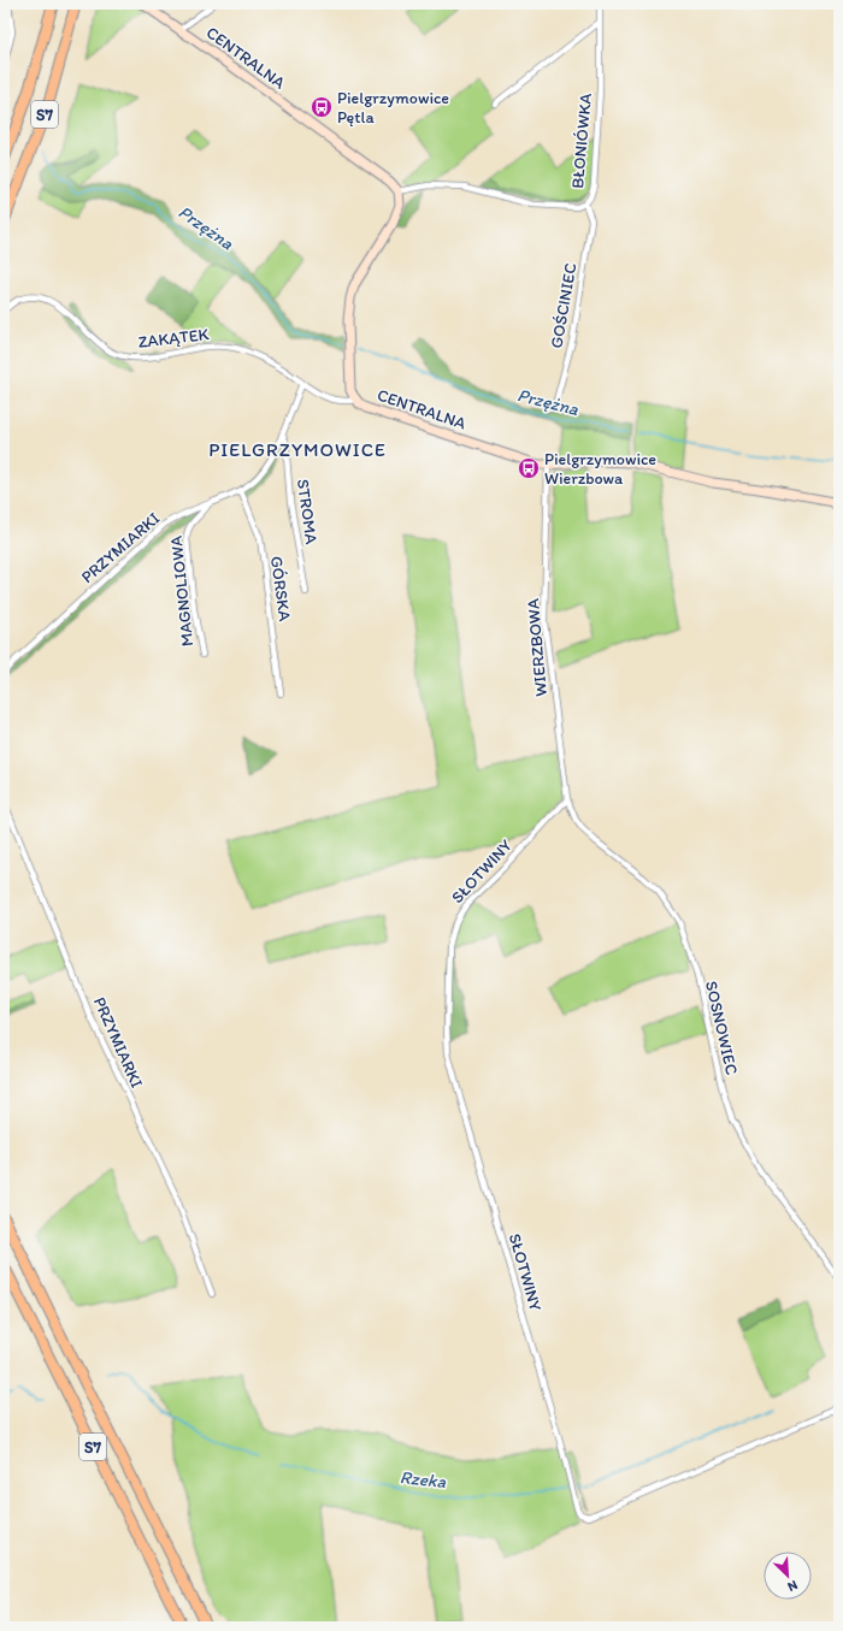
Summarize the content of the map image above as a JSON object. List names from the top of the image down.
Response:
{
  "streets": {
    "highway": ["S7"],
    "street": [
      "CENTRALNA",
      "BŁONIÓWKA",
      "GOŚCINIEC",
      "ZAKĄTEK",
      "STROMA",
      "PRZYMIARKI",
      "GÓRSKA",
      "MAGNOLIOWA",
      "WIERZBOWA",
      "SŁOTWINY",
      "SOSNOWIEC"
    ]
  },
  "crossings": [
    ["CENTRALNA", "BŁONIÓWKA"],
    ["CENTRALNA", "ZAKĄTEK"],
    ["CENTRALNA", "WIERZBOWA"],
    ["BŁONIÓWKA", "GOŚCINIEC"],
    ["ZAKĄTEK", "PRZYMIARKI"],
    ["STROMA", "PRZYMIARKI"],
    ["PRZYMIARKI", "GÓRSKA"],
    ["PRZYMIARKI", "MAGNOLIOWA"],
    ["WIERZBOWA", "SŁOTWINY"],
    ["WIERZBOWA", "SOSNOWIEC"],
    ["SŁOTWINY", "SOSNOWIEC"]
  ],
  "districts": ["PIELGRZYMOWICE"],
  "water": ["Przężna", "Rzeka"],
  "places": {
    "bus stop": ["Pielgrzymowice Pętla", "Pielgrzymowice Wierzbowa"]
  },
  "north": "bottom right"
}
